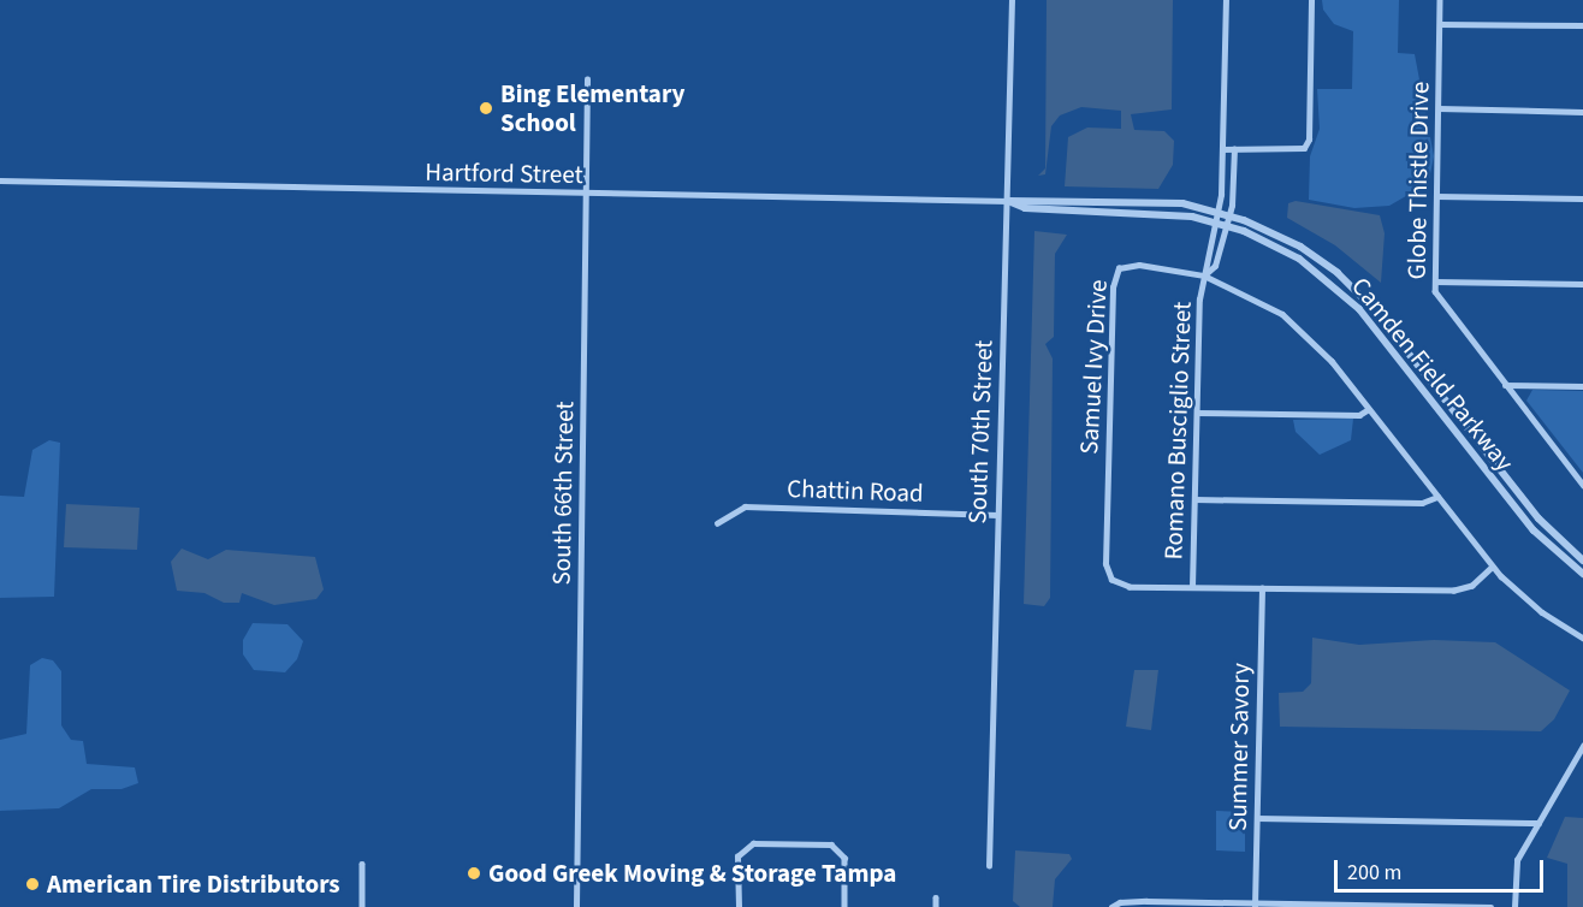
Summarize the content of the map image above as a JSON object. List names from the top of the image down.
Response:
{
  "streets": {
    "street": [
      "Hartford Street",
      "Globe Thistle Drive",
      "Samuel Ivy Drive",
      "Camden Field Parkway",
      "Romano Busciglio Street",
      "South 70th Street",
      "Chattin Road",
      "South 66th Street",
      "Summer Savory"
    ]
  },
  "crossings": [
    ["Hartford Street", "Camden Field Parkway"],
    ["Hartford Street", "South 70th Street"],
    ["Hartford Street", "South 66th Street"],
    ["Samuel Ivy Drive", "Romano Busciglio Street"],
    ["Samuel Ivy Drive", "Summer Savory"],
    ["Camden Field Parkway", "Romano Busciglio Street"],
    ["Camden Field Parkway", "South 70th Street"],
    ["South 70th Street", "Chattin Road"]
  ],
  "places": ["Bing Elementary School", "Good Greek Moving & Storage Tampa", "American Tire Distributors"],
  "scale_bar": "200 m"
}
